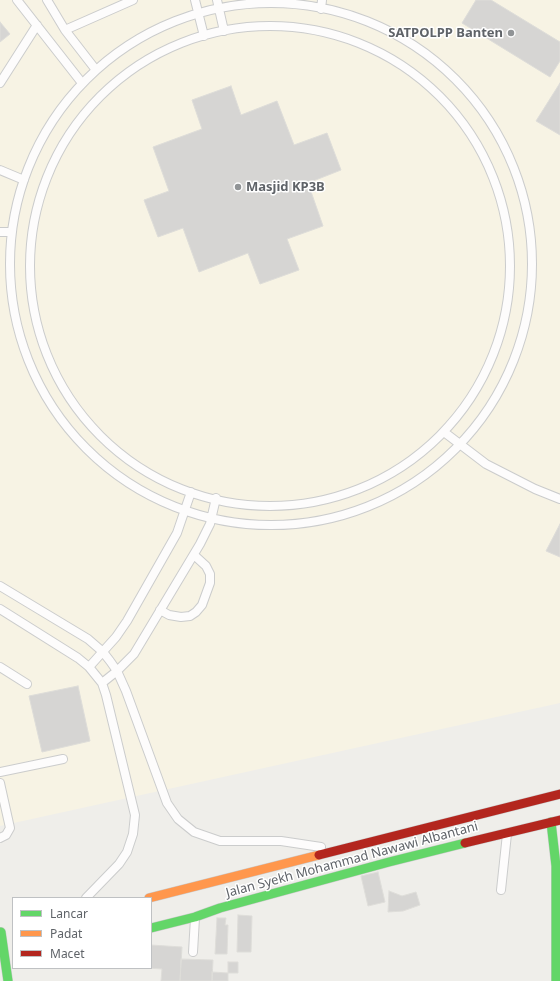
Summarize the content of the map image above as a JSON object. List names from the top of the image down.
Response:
{
  "streets": {
    "main road": ["Jalan Syekh Mohammad Nawawi Albantani"]
  },
  "places": ["SATPOLPP Banten", "Masjid KP3B"],
  "legend": ["Lancar", "Padat", "Macet"]
}
